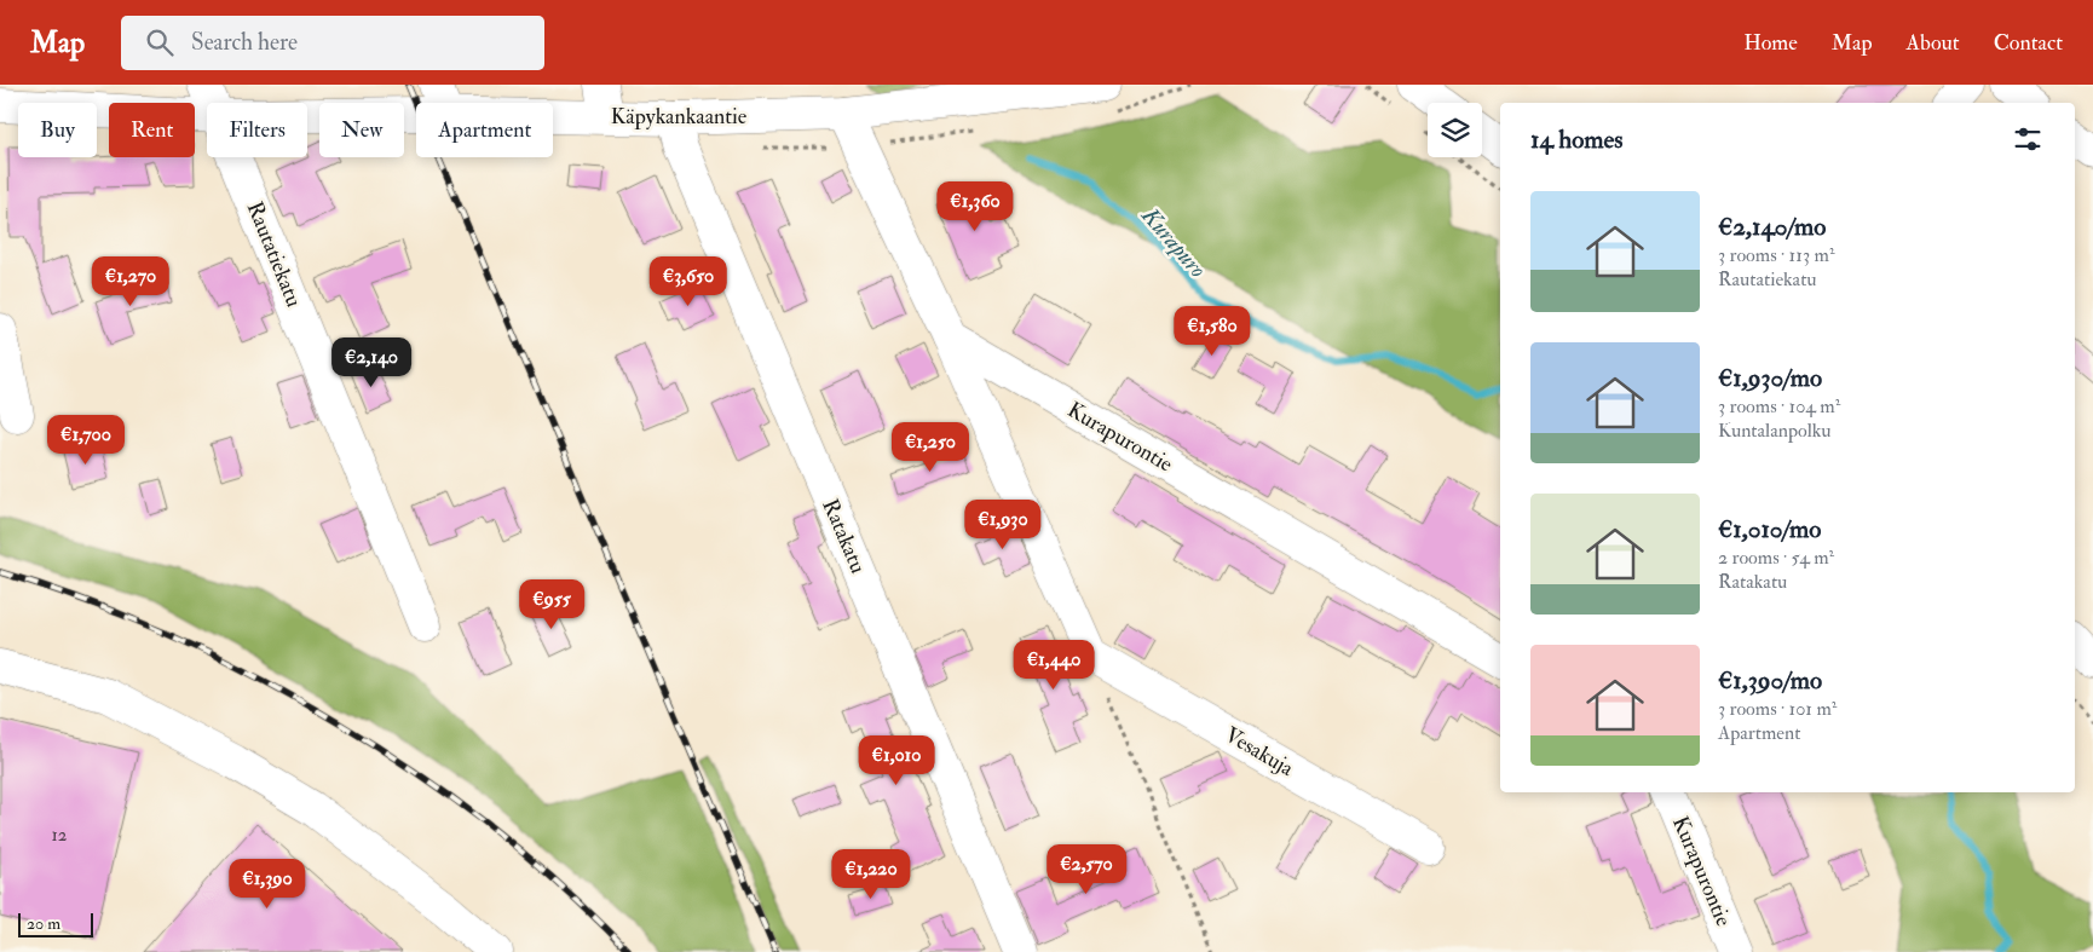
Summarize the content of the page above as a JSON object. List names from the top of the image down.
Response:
{
  "streets": {
    "street": [
      "Käpykankaantie",
      "Rautatiekatu",
      "Kurapurontie",
      "Ratakatu",
      "Vesakuja"
    ]
  },
  "crossings": [
    ["Käpykankaantie", "Ratakatu"]
  ],
  "water": ["Kurapuro"],
  "house_numbers": ["12"],
  "scale_bar": "20 m",
  "page": {
    "header": "Map",
    "search": "Search here",
    "nav": [
      "Home",
      "Map",
      "About",
      "Contact"
    ],
    "chip": [
      "Buy",
      "Rent",
      "Filters",
      "New",
      "Apartment"
    ],
    "heading": "14 homes",
    "list": [
      {
        "name": "€2,140/mo",
        "note": "3 rooms · 113 m² · Rautatiekatu"
      },
      {
        "name": "€1,930/mo",
        "note": "3 rooms · 104 m² · Kuntalanpolku"
      },
      {
        "name": "€1,010/mo",
        "note": "2 rooms · 54 m² · Ratakatu"
      },
      {
        "name": "€1,390/mo",
        "note": "3 rooms · 101 m² · Apartment"
      }
    ],
    "price": [
      "€1,360",
      "€1,270",
      "€3,650",
      "€1,580",
      "€2,140",
      "€1,700",
      "€1,250",
      "€1,930",
      "€955",
      "€1,440",
      "€1,010",
      "€2,570",
      "€1,220",
      "€1,390"
    ],
    "scale": "20 m"
  }
}
